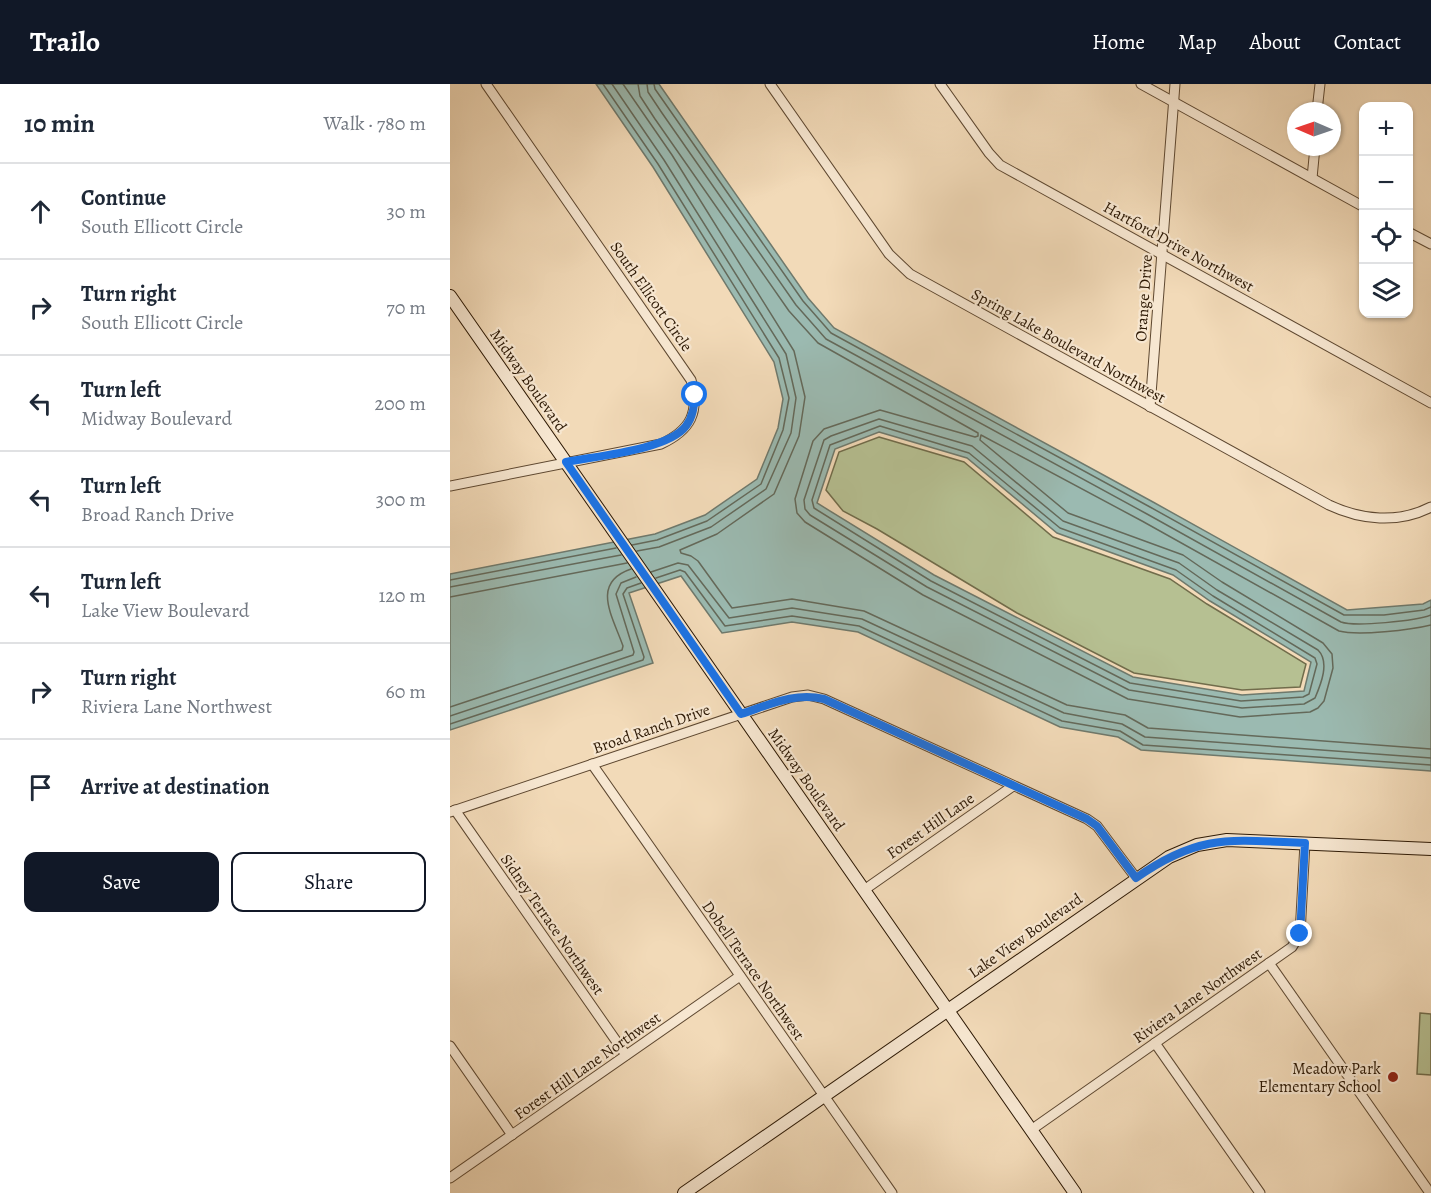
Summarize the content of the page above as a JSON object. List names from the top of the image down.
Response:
{
  "streets": {
    "street": [
      "Hartford Drive Northwest",
      "South Ellicott Circle",
      "Orange Drive",
      "Spring Lake Boulevard Northwest",
      "Midway Boulevard",
      "Broad Ranch Drive",
      "Forest Hill Lane",
      "Sidney Terrace Northwest",
      "Lake View Boulevard",
      "Dobell Terrace Northwest",
      "Riviera Lane Northwest",
      "Forest Hill Lane Northwest"
    ]
  },
  "crossings": [
    ["Hartford Drive Northwest", "Orange Drive"],
    ["South Ellicott Circle", "Midway Boulevard"],
    ["Orange Drive", "Spring Lake Boulevard Northwest"],
    ["Midway Boulevard", "Broad Ranch Drive"],
    ["Midway Boulevard", "Forest Hill Lane"],
    ["Midway Boulevard", "Lake View Boulevard"],
    ["Midway Boulevard", "Riviera Lane Northwest"],
    ["Broad Ranch Drive", "Forest Hill Lane"],
    ["Broad Ranch Drive", "Sidney Terrace Northwest"],
    ["Broad Ranch Drive", "Lake View Boulevard"],
    ["Broad Ranch Drive", "Dobell Terrace Northwest"],
    ["Sidney Terrace Northwest", "Forest Hill Lane Northwest"],
    ["Lake View Boulevard", "Dobell Terrace Northwest"],
    ["Lake View Boulevard", "Riviera Lane Northwest"],
    ["Dobell Terrace Northwest", "Forest Hill Lane Northwest"]
  ],
  "places": ["Meadow Park Elementary School"],
  "north": "left",
  "page": {
    "header": "Trailo",
    "nav": [
      "Home",
      "Map",
      "About",
      "Contact"
    ],
    "heading": ["10 min", "Walk · 780 m"],
    "map_buttons": ["+", "−"],
    "list": [
      ["Continue", "South Ellicott Circle", "30 m"],
      ["Turn right", "South Ellicott Circle", "70 m"],
      ["Turn left", "Midway Boulevard", "200 m"],
      ["Turn left", "Broad Ranch Drive", "300 m"],
      ["Turn left", "Lake View Boulevard", "120 m"],
      ["Turn right", "Riviera Lane Northwest", "60 m"],
      "Arrive at destination"
    ],
    "buttons": ["Save", "Share"]
  }
}
